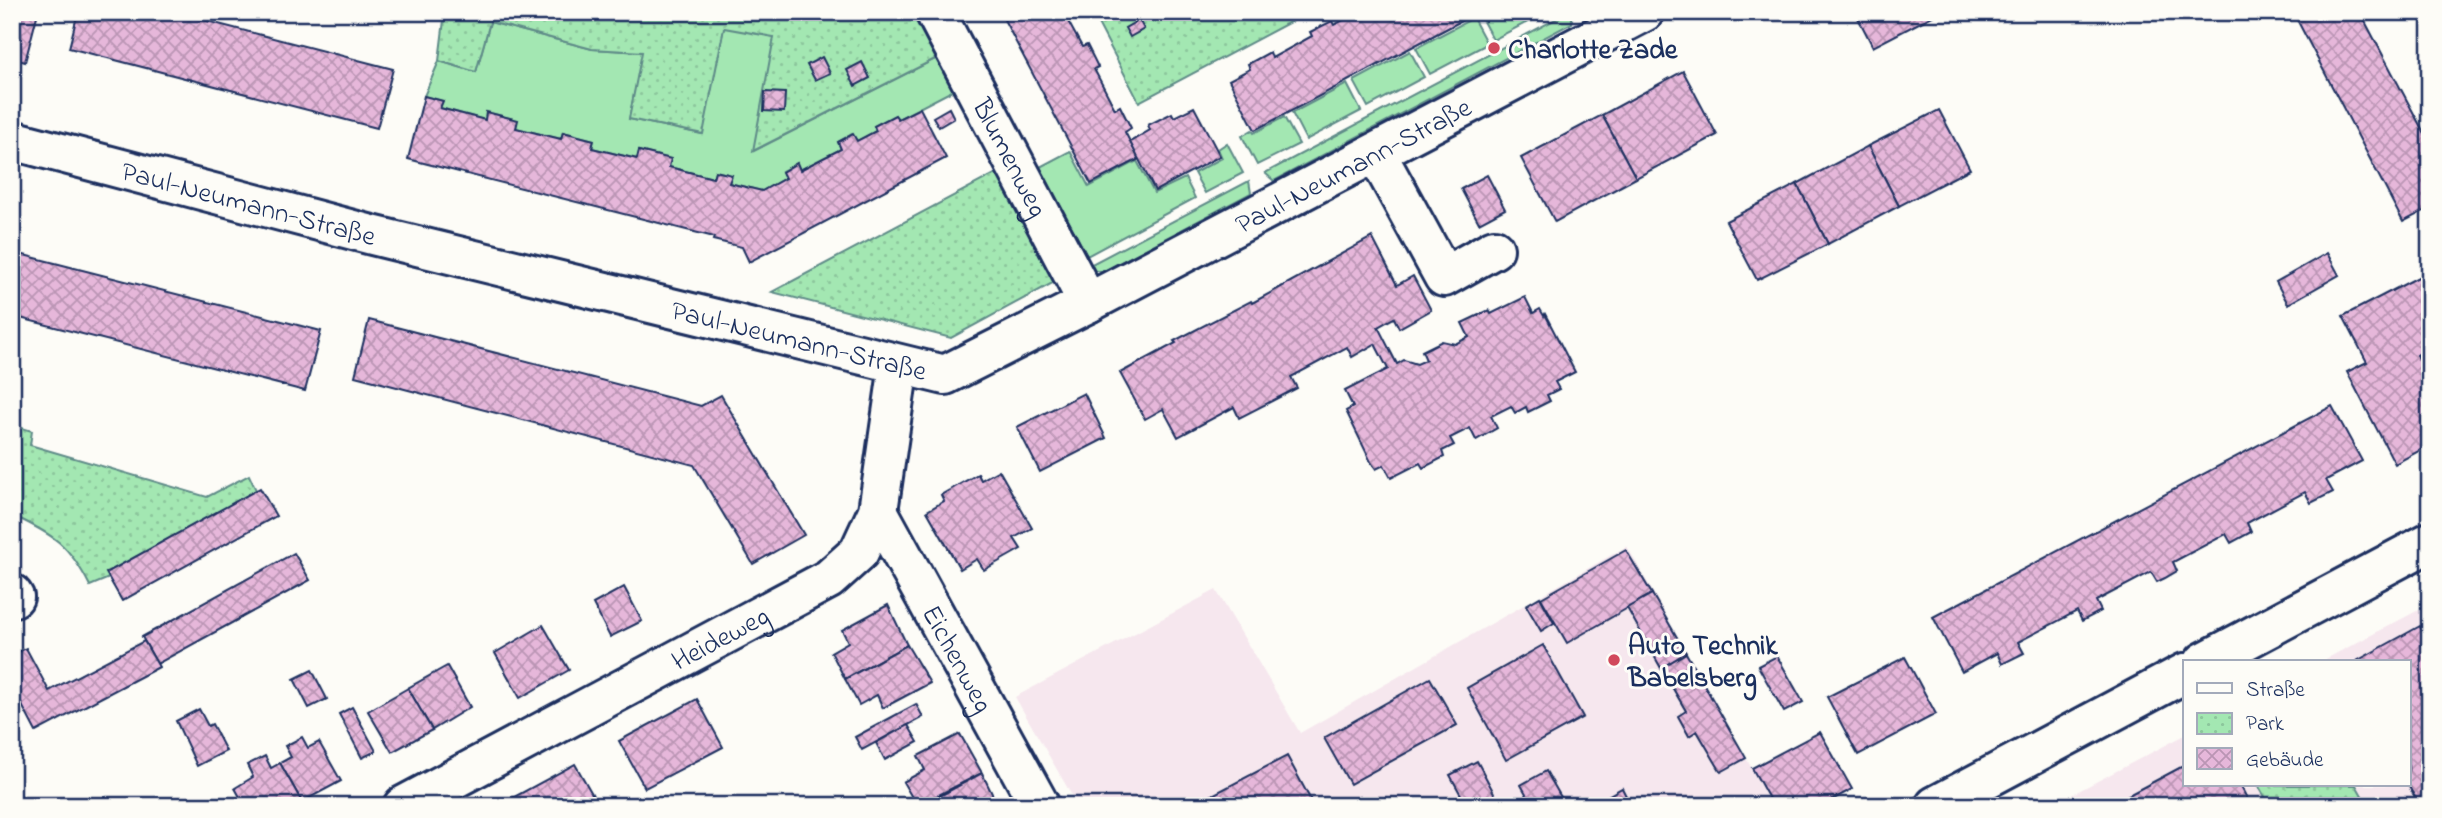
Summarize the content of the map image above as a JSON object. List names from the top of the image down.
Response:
{
  "streets": {
    "street": [
      "Blumenweg",
      "Paul-Neumann-Straße",
      "Heideweg",
      "Eichenweg"
    ]
  },
  "crossings": [
    ["Blumenweg", "Paul-Neumann-Straße"],
    ["Paul-Neumann-Straße", "Heideweg"],
    ["Heideweg", "Eichenweg"]
  ],
  "places": ["Charlotte Zade", "Auto Technik Babelsberg"],
  "legend": ["Straße", "Park", "Gebäude"]
}
